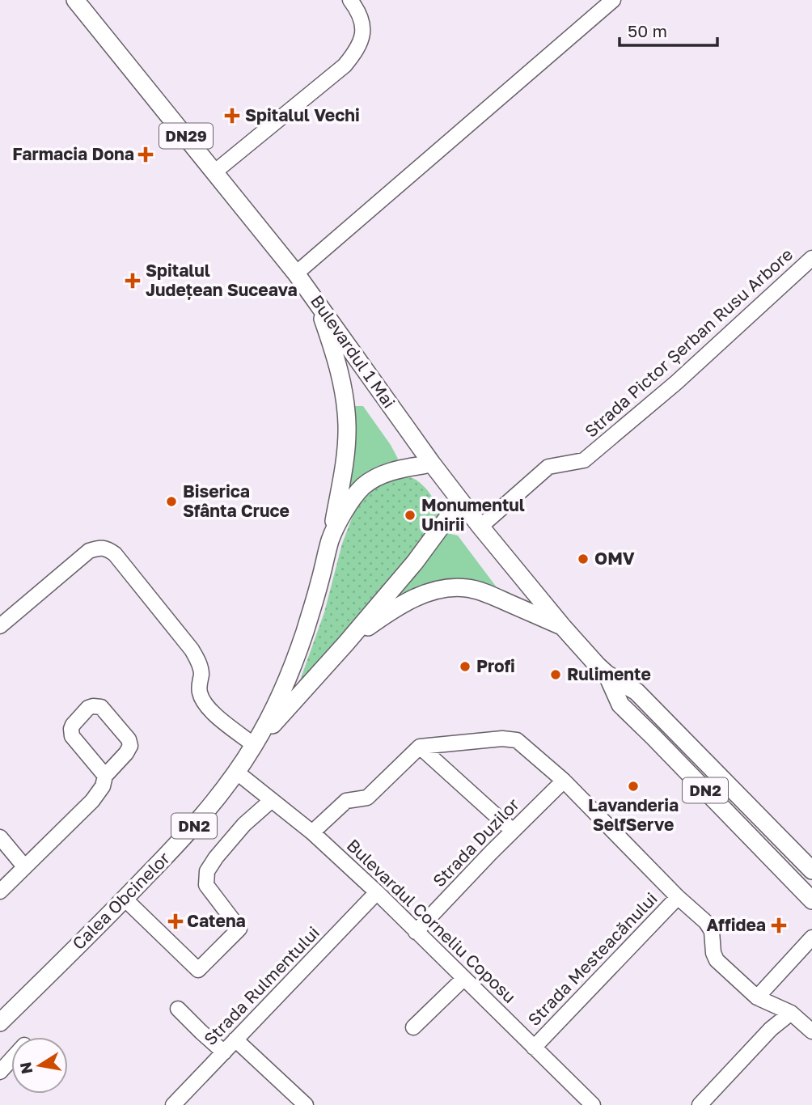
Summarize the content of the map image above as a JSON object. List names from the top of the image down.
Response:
{
  "streets": {
    "main road": [
      "DN29",
      "Bulevardul 1 Mai",
      "DN2",
      "Calea Obcinelor"
    ],
    "street": [
      "Strada Pictor Șerban Rusu Arbore",
      "Strada Duzilor",
      "Bulevardul Corneliu Coposu",
      "Strada Mesteacănului",
      "Strada Rulmentului"
    ]
  },
  "crossings": [
    ["DN29", "Bulevardul 1 Mai"],
    ["DN29", "Calea Obcinelor"],
    ["Strada Pictor Șerban Rusu Arbore", "Bulevardul 1 Mai"],
    ["Bulevardul 1 Mai", "DN2"],
    ["Bulevardul 1 Mai", "Calea Obcinelor"],
    ["DN2", "Calea Obcinelor"],
    ["Strada Duzilor", "Bulevardul Corneliu Coposu"],
    ["Calea Obcinelor", "Bulevardul Corneliu Coposu"],
    ["Bulevardul Corneliu Coposu", "Strada Mesteacănului"],
    ["Bulevardul Corneliu Coposu", "Strada Rulmentului"]
  ],
  "places": {
    "health": [
      "Spitalul Vechi",
      "Farmacia Dona",
      "Spitalul Județean Suceava",
      "Catena",
      "Affidea"
    ],
    "other": [
      "Biserica Sfânta Cruce",
      "Monumentul Unirii",
      "OMV",
      "Profi",
      "Rulimente",
      "Lavanderia SelfServe"
    ]
  },
  "scale_bar": "50 m",
  "north": "left"
}
